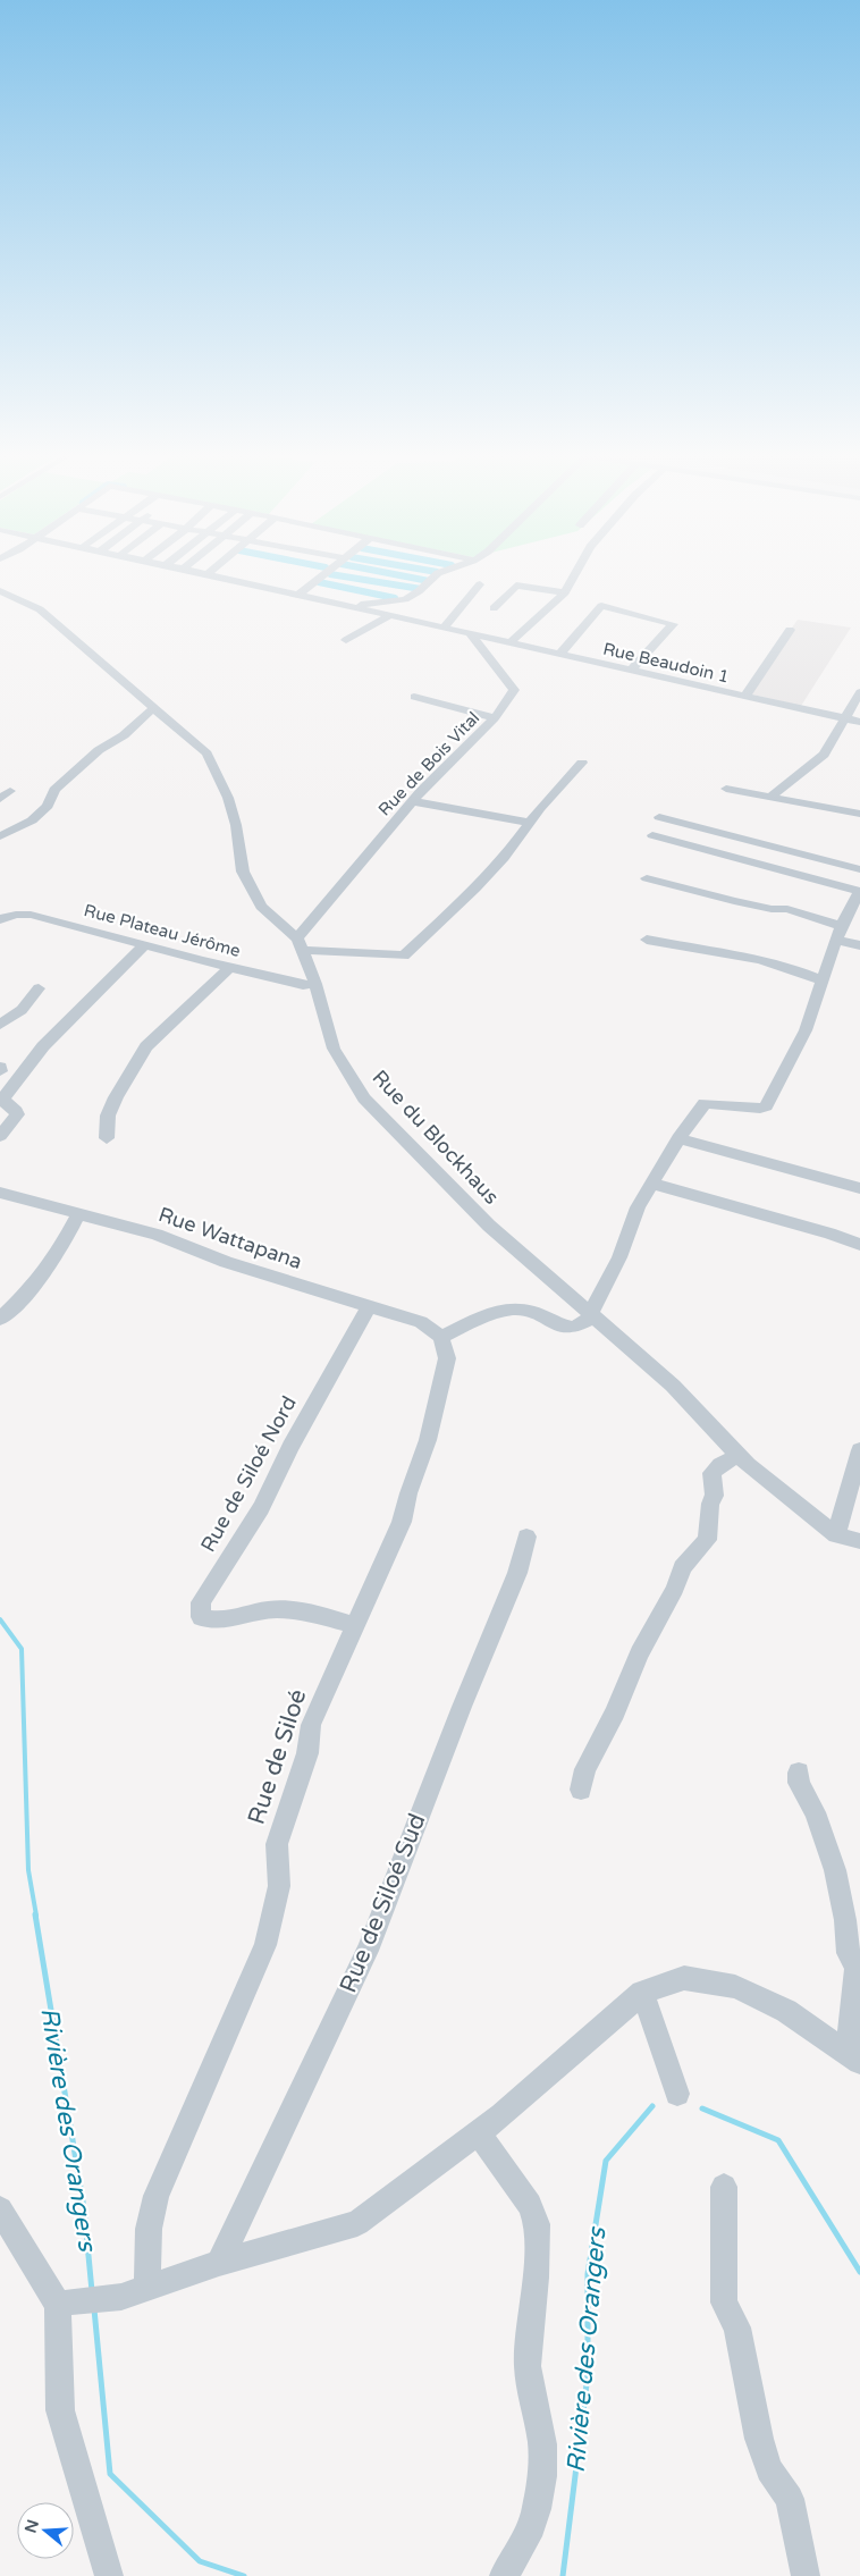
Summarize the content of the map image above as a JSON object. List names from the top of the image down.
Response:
{
  "streets": {
    "street": [
      "Rue Beaudoin 1",
      "Rue de Bois Vital",
      "Rue Plateau Jérôme",
      "Rue du Blockhaus",
      "Rue Wattapana",
      "Rue de Siloé Nord",
      "Rue de Siloé",
      "Rue de Siloé Sud"
    ]
  },
  "crossings": [
    ["Rue Beaudoin 1", "Rue de Bois Vital"],
    ["Rue de Bois Vital", "Rue du Blockhaus"],
    ["Rue Plateau Jérôme", "Rue du Blockhaus"],
    ["Rue Wattapana", "Rue de Siloé Nord"],
    ["Rue Wattapana", "Rue de Siloé"],
    ["Rue de Siloé Nord", "Rue de Siloé"]
  ],
  "water": ["Rivière des Orangers"],
  "north": "left"
}
